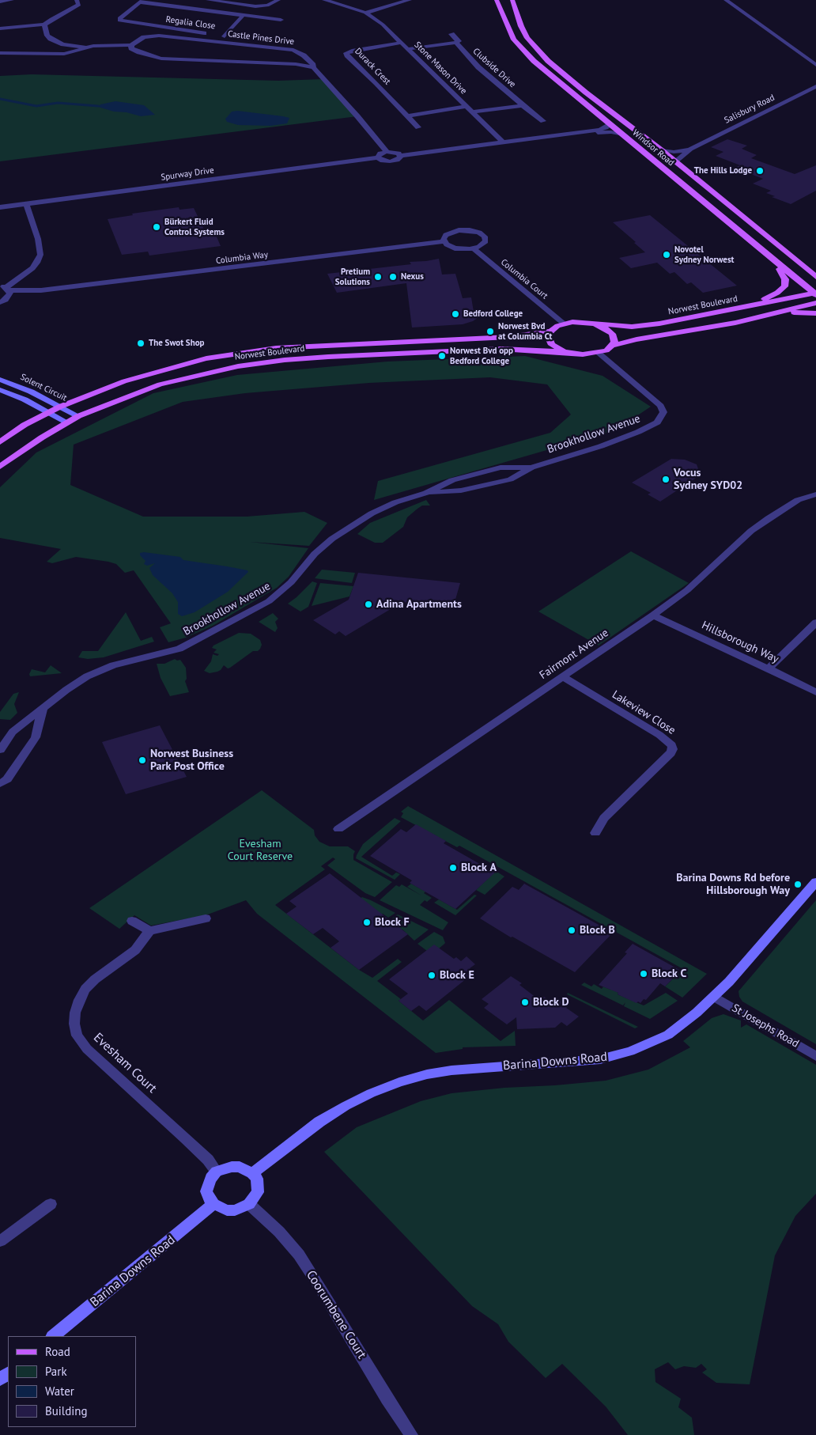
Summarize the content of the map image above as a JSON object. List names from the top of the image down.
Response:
{
  "streets": {
    "main road": ["Windsor Road", "Norwest Boulevard"],
    "street": [
      "Regalia Close",
      "Castle Pines Drive",
      "Durack Crest",
      "Stone Mason Drive",
      "Clubside Drive",
      "Salisbury Road",
      "Spurway Drive",
      "Columbia Way",
      "Columbia Court",
      "Solent Circuit",
      "Brookhollow Avenue",
      "Hillsborough Way",
      "Fairmont Avenue",
      "Lakeview Close",
      "St Josephs Road",
      "Barina Downs Road",
      "Evesham Court",
      "Coorumbene Court"
    ]
  },
  "crossings": [
    ["Durack Crest", "Stone Mason Drive"],
    ["Salisbury Road", "Windsor Road"],
    ["Windsor Road", "Norwest Boulevard"],
    ["Columbia Court", "Norwest Boulevard"],
    ["Norwest Boulevard", "Solent Circuit"],
    ["Norwest Boulevard", "Brookhollow Avenue"],
    ["Hillsborough Way", "Fairmont Avenue"],
    ["Fairmont Avenue", "Lakeview Close"],
    ["St Josephs Road", "Barina Downs Road"],
    ["Barina Downs Road", "Evesham Court"],
    ["Barina Downs Road", "Coorumbene Court"],
    ["Evesham Court", "Coorumbene Court"]
  ],
  "parks": ["Evesham Court Reserve"],
  "places": [
    "The Hills Lodge",
    "Bürkert Fluid Control Systems",
    "Novotel Sydney Norwest",
    "Pretium Solutions",
    "Nexus",
    "Bedford College",
    "Norwest Bvd at Columbia Ct",
    "The Swot Shop",
    "Norwest Bvd opp Bedford College",
    "Vocus Sydney SYD02",
    "Adina Apartments",
    "Norwest Business Park Post Office",
    "Block A",
    "Barina Downs Rd before Hillsborough Way",
    "Block F",
    "Block B",
    "Block C",
    "Block E",
    "Block D"
  ],
  "legend": [
    "Road",
    "Park",
    "Water",
    "Building"
  ]
}
